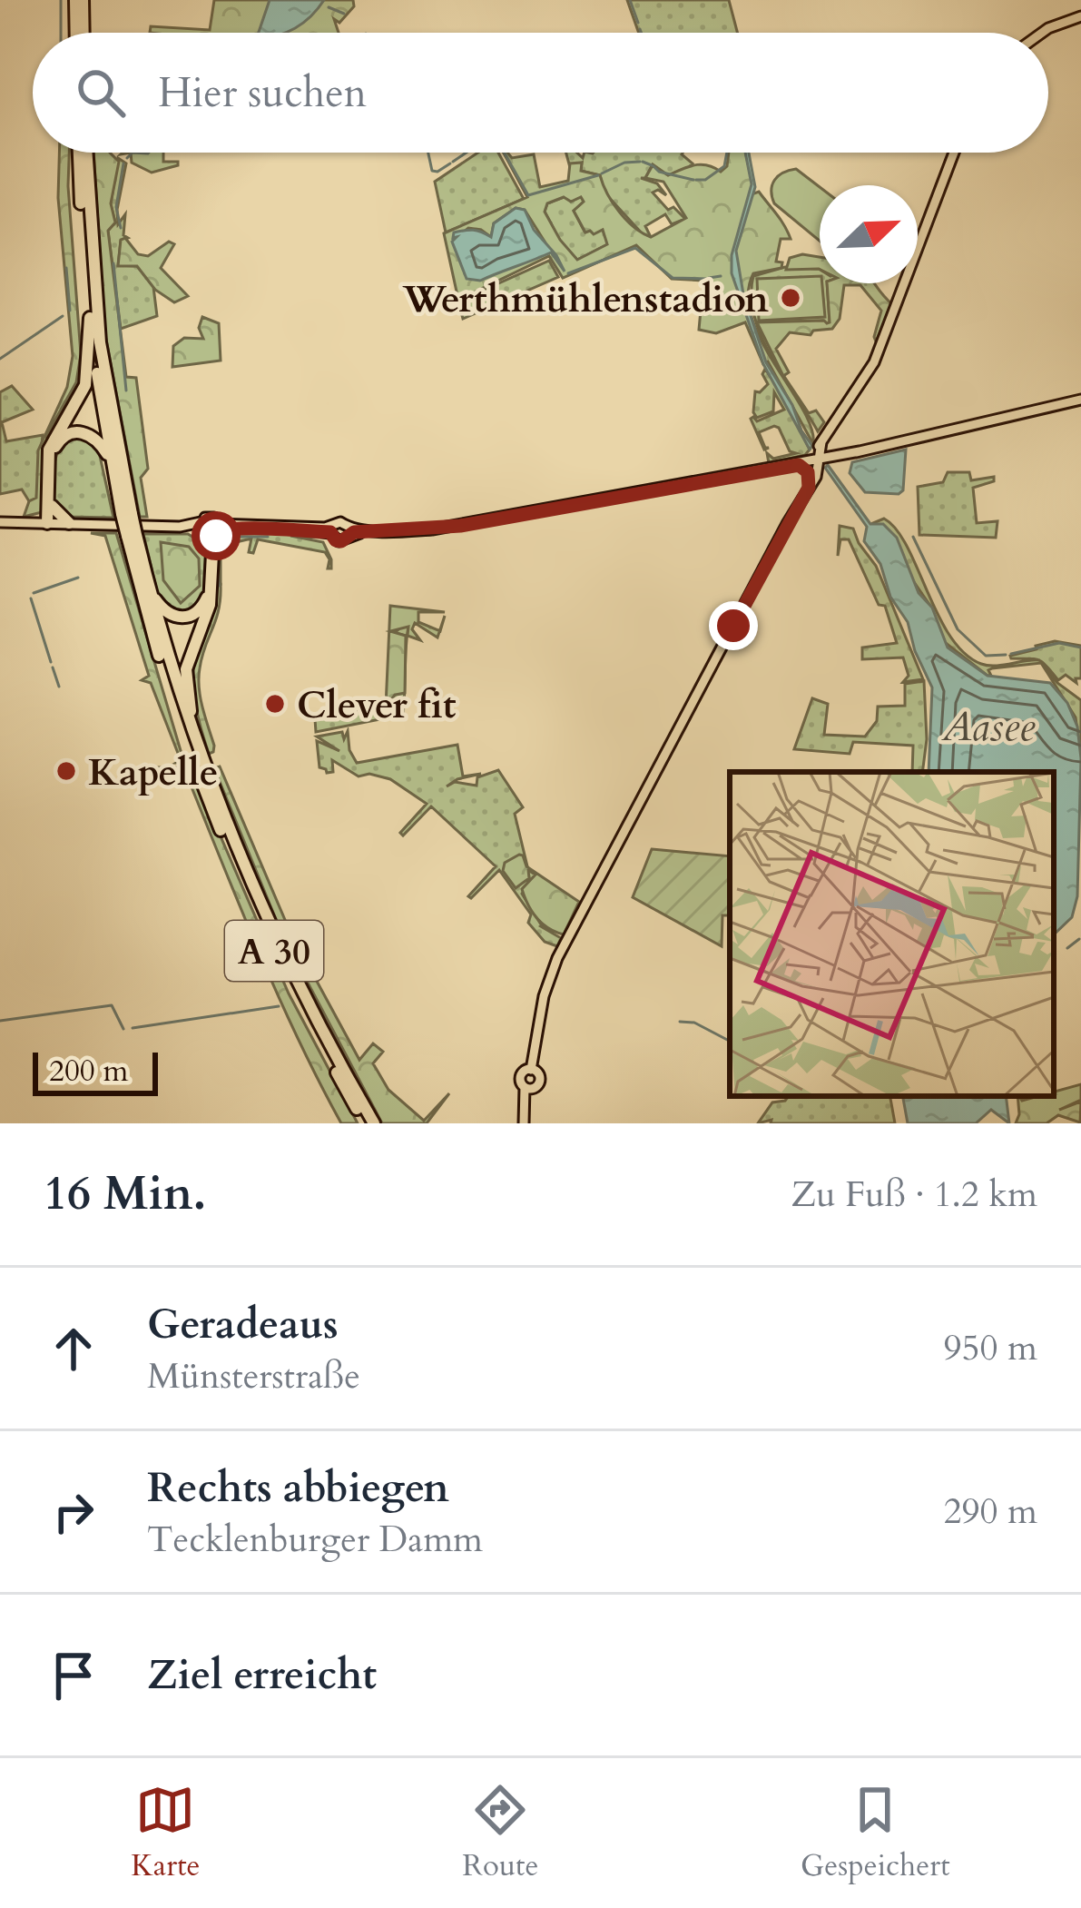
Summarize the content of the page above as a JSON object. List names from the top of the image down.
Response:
{
  "streets": {
    "highway": ["A 30"]
  },
  "water": ["Aasee"],
  "places": ["Werthmühlenstadion", "Clever fit", "Kapelle"],
  "scale_bar": "200 m",
  "north": "top right",
  "page": {
    "search": "Hier suchen",
    "scale": "200 m",
    "heading": ["16 Min.", "Zu Fuß · 1.2 km"],
    "list": [
      ["Geradeaus", "Münsterstraße", "950 m"],
      ["Rechts abbiegen", "Tecklenburger Damm", "290 m"],
      "Ziel erreicht"
    ],
    "nav": ["Karte", "Route", "Gespeichert"]
  }
}
